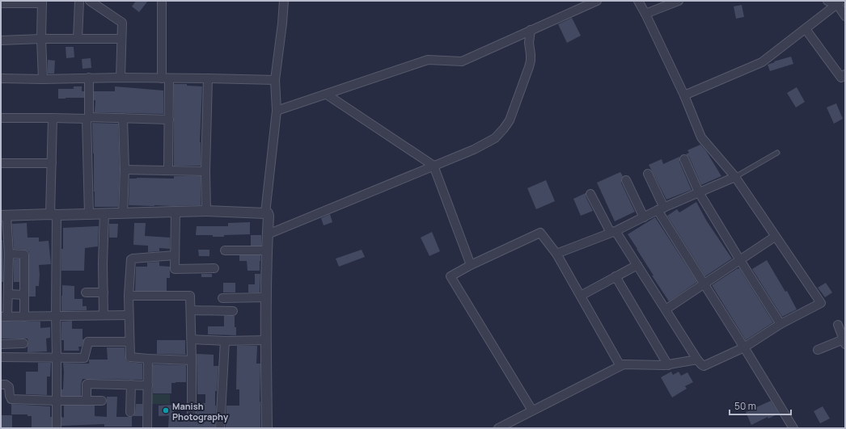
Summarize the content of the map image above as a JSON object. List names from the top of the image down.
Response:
{
  "places": ["Manish Photography"],
  "scale_bar": "50 m"
}
